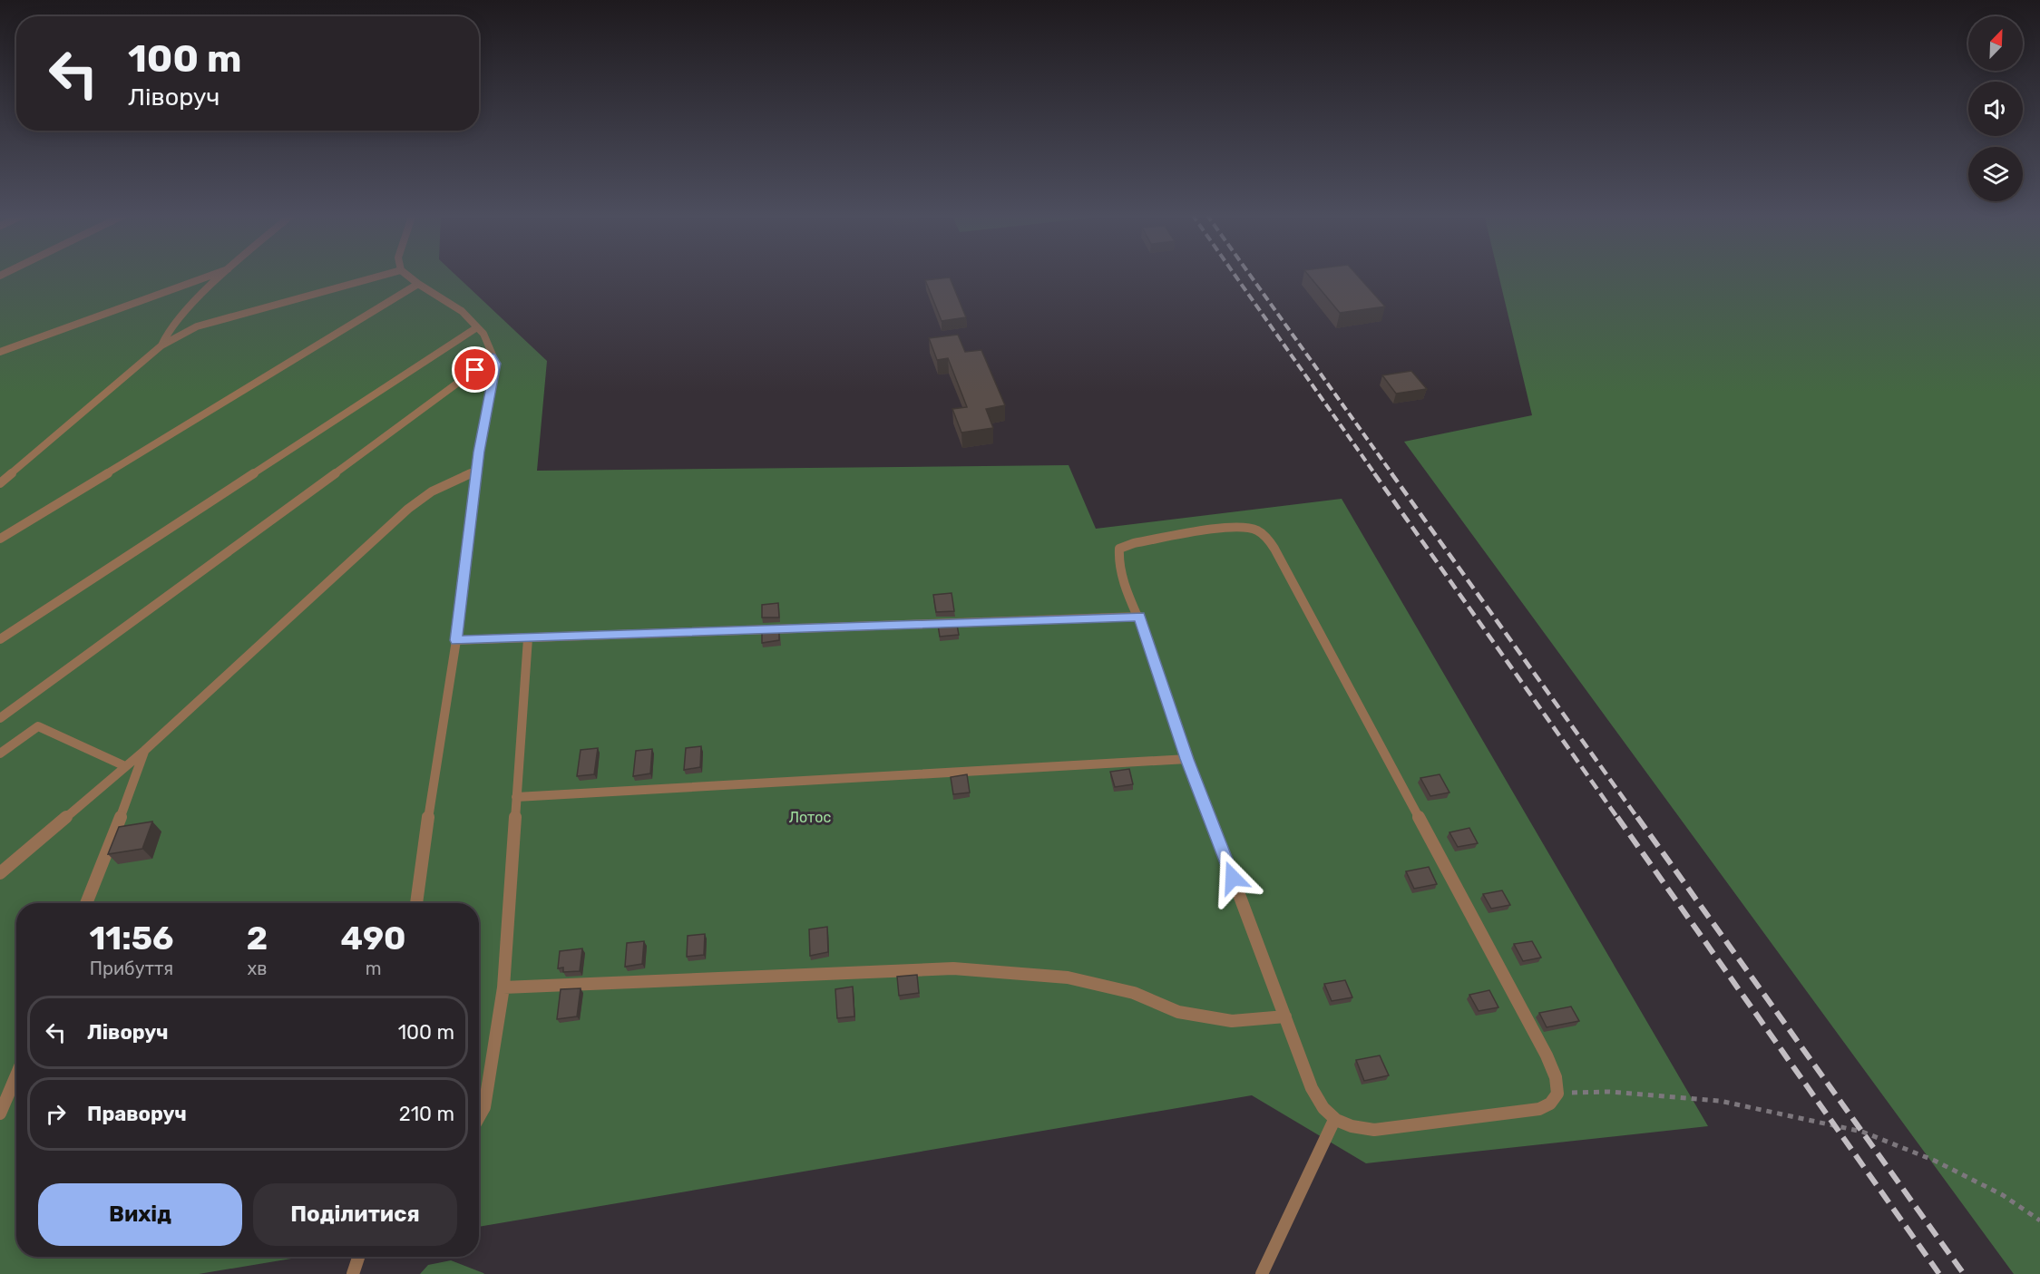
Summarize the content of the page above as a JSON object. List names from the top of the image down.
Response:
{
  "parks": ["Лотос"],
  "north": "top right",
  "page": {
    "turn": ["100 m", "Ліворуч"],
    "eta": [
      "11:56",
      "Прибуття",
      "2",
      "хв",
      "490",
      "m"
    ],
    "list": [
      {
        "name": "Ліворуч",
        "value": "100 m"
      },
      {
        "name": "Праворуч",
        "value": "210 m"
      }
    ],
    "buttons": ["Вихід", "Поділитися"]
  }
}
